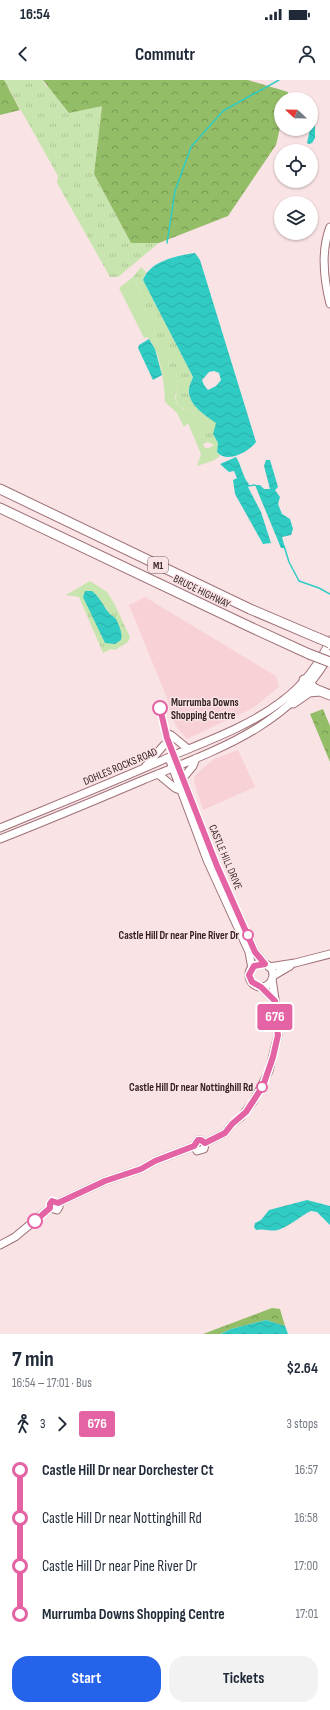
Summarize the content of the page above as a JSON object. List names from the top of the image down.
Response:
{
  "streets": {
    "highway": ["M1", "BRUCE HIGHWAY"],
    "street": ["DOHLES ROCKS ROAD", "CASTLE HILL DRIVE"]
  },
  "crossings": [
    ["DOHLES ROCKS ROAD", "CASTLE HILL DRIVE"]
  ],
  "places": ["Murrumba Downs Shopping Centre", "Castle Hill Dr near Pine River Dr", "Castle Hill Dr near Nottinghill Rd"],
  "lines": ["bus line 676"],
  "north": "left",
  "page": {
    "status": "16:54",
    "header": "Commutr",
    "on_map": "676",
    "heading": ["7 min", "16:54 – 17:01 · Bus", "$2.64"],
    "legs": ["3", "676", "3 stops"],
    "list": [
      {
        "name": "Castle Hill Dr near Dorchester Ct",
        "value": "16:57"
      },
      {
        "name": "Castle Hill Dr near Nottinghill Rd",
        "value": "16:58"
      },
      {
        "name": "Castle Hill Dr near Pine River Dr",
        "value": "17:00"
      },
      {
        "name": "Murrumba Downs Shopping Centre",
        "value": "17:01"
      }
    ],
    "buttons": ["Start", "Tickets"]
  }
}
